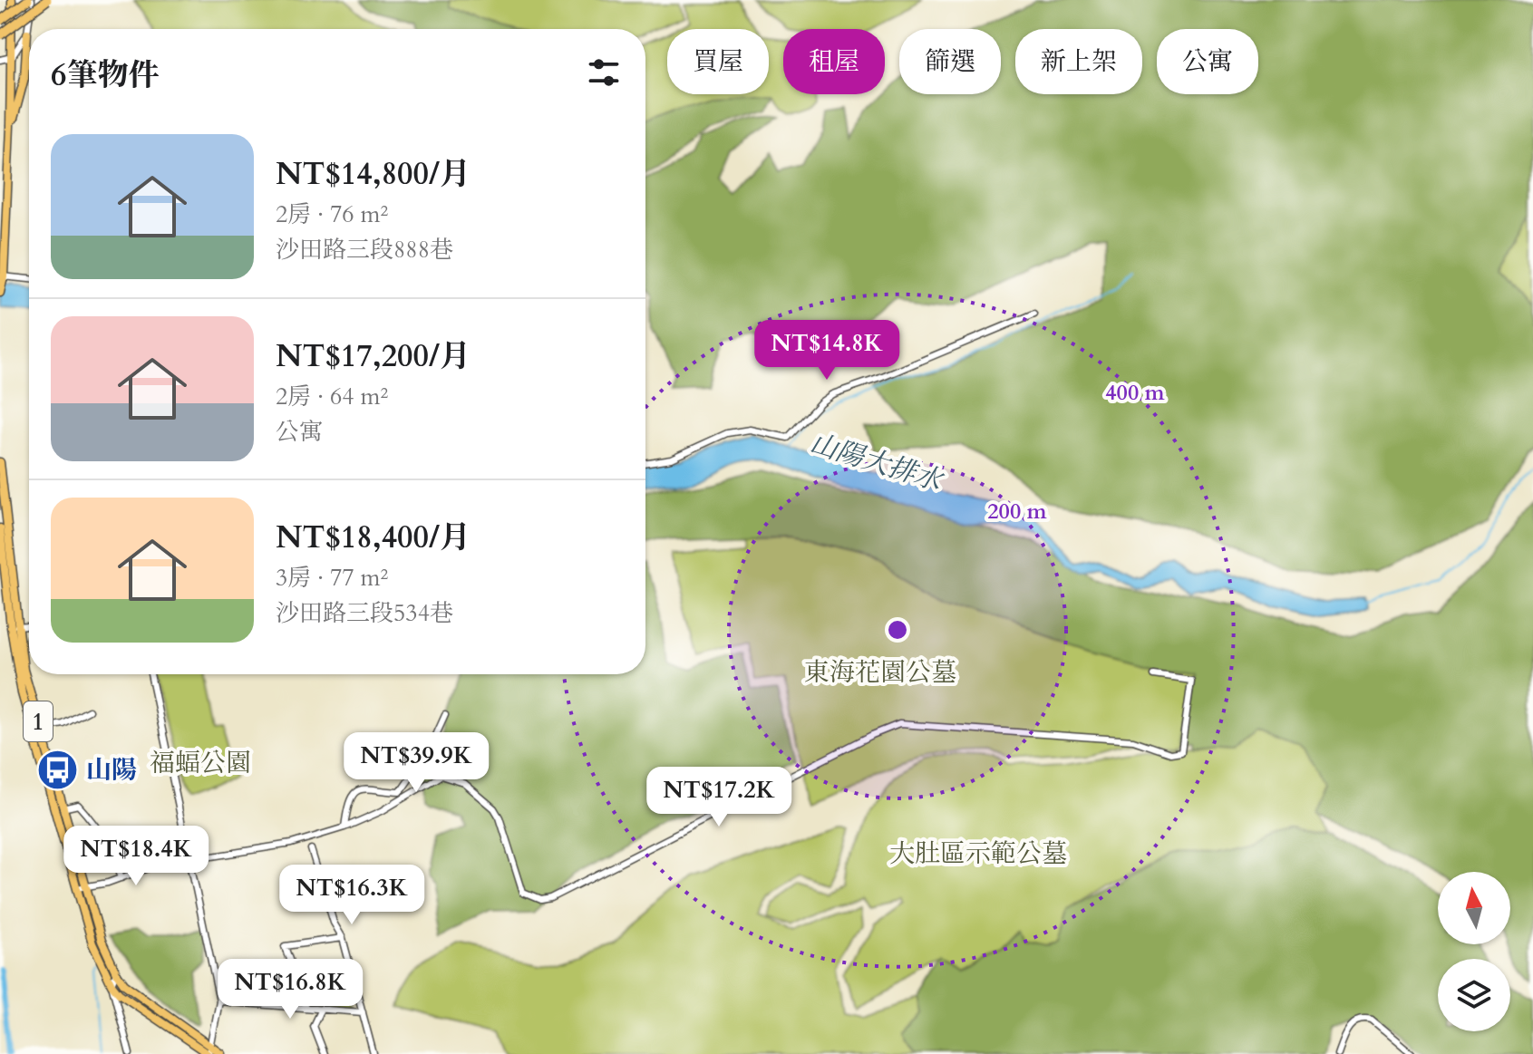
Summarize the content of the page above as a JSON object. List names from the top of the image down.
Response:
{
  "streets": {
    "main road": ["1"]
  },
  "water": ["山陽大排水"],
  "parks": ["東海花園公墓", "福蝠公園", "大肚區示範公墓"],
  "places": {
    "bus stop": ["山陽"]
  },
  "north": "top",
  "page": {
    "chip": [
      "買屋",
      "租屋",
      "篩選",
      "新上架",
      "公寓"
    ],
    "heading": "6筆物件",
    "list": [
      {
        "name": "NT$14,800/月",
        "note": "2房 · 76 m² · 沙田路三段888巷"
      },
      {
        "name": "NT$17,200/月",
        "note": "2房 · 64 m² · 公寓"
      },
      {
        "name": "NT$18,400/月",
        "note": "3房 · 77 m² · 沙田路三段534巷"
      }
    ],
    "price": [
      "NT$14.8K",
      "NT$39.9K",
      "NT$17.2K",
      "NT$18.4K",
      "NT$16.3K",
      "NT$16.8K"
    ]
  },
  "rings": ["400 m", "200 m"]
}
